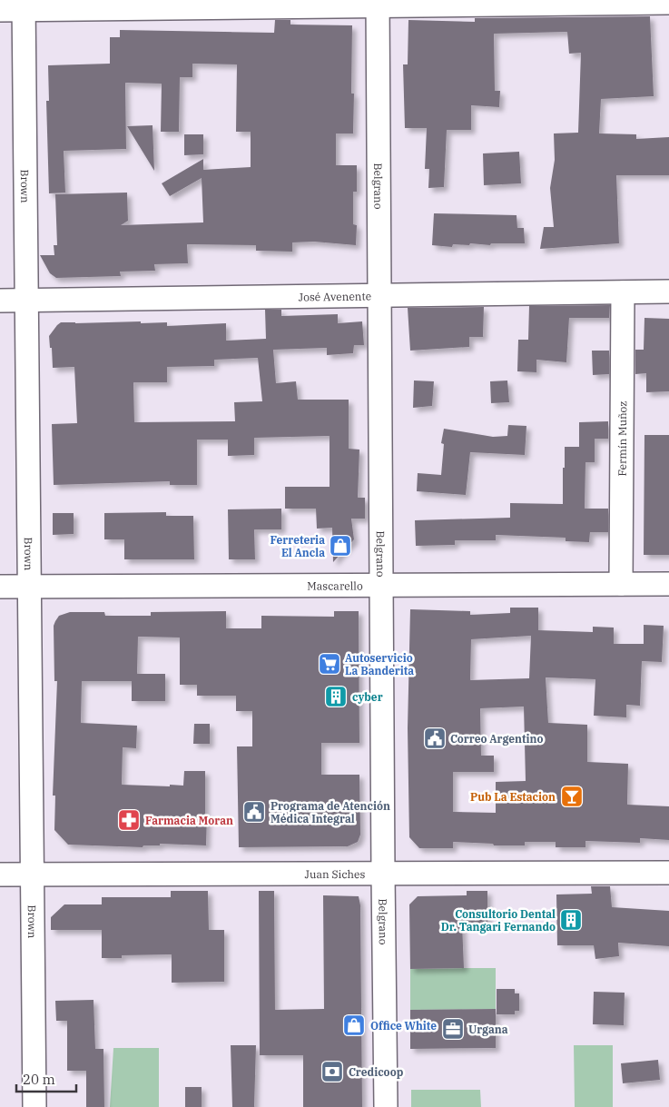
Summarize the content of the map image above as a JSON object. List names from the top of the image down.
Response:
{
  "streets": {
    "street": [
      "Brown",
      "Belgrano",
      "José Avenente",
      "Fermín Muñoz",
      "Mascarello",
      "Juan Siches"
    ]
  },
  "crossings": [
    ["Brown", "José Avenente"],
    ["Brown", "Mascarello"],
    ["Brown", "Juan Siches"],
    ["Belgrano", "José Avenente"],
    ["Belgrano", "Mascarello"],
    ["Belgrano", "Juan Siches"],
    ["José Avenente", "Fermín Muñoz"],
    ["Fermín Muñoz", "Mascarello"]
  ],
  "places": {
    "shop": ["Ferreteria El Ancla", "Office White"],
    "supermarket": ["Autoservicio La Banderita"],
    "building": ["cyber", "Consultorio Dental Dr. Tangari Fernando"],
    "public building": ["Correo Argentino", "Programa de Atención Médica Integral"],
    "bar": ["Pub La Estacion"],
    "pharmacy": ["Farmacia Moran"],
    "office": ["Urgana"],
    "bank": ["Credicoop"]
  },
  "scale_bar": "20 m"
}
